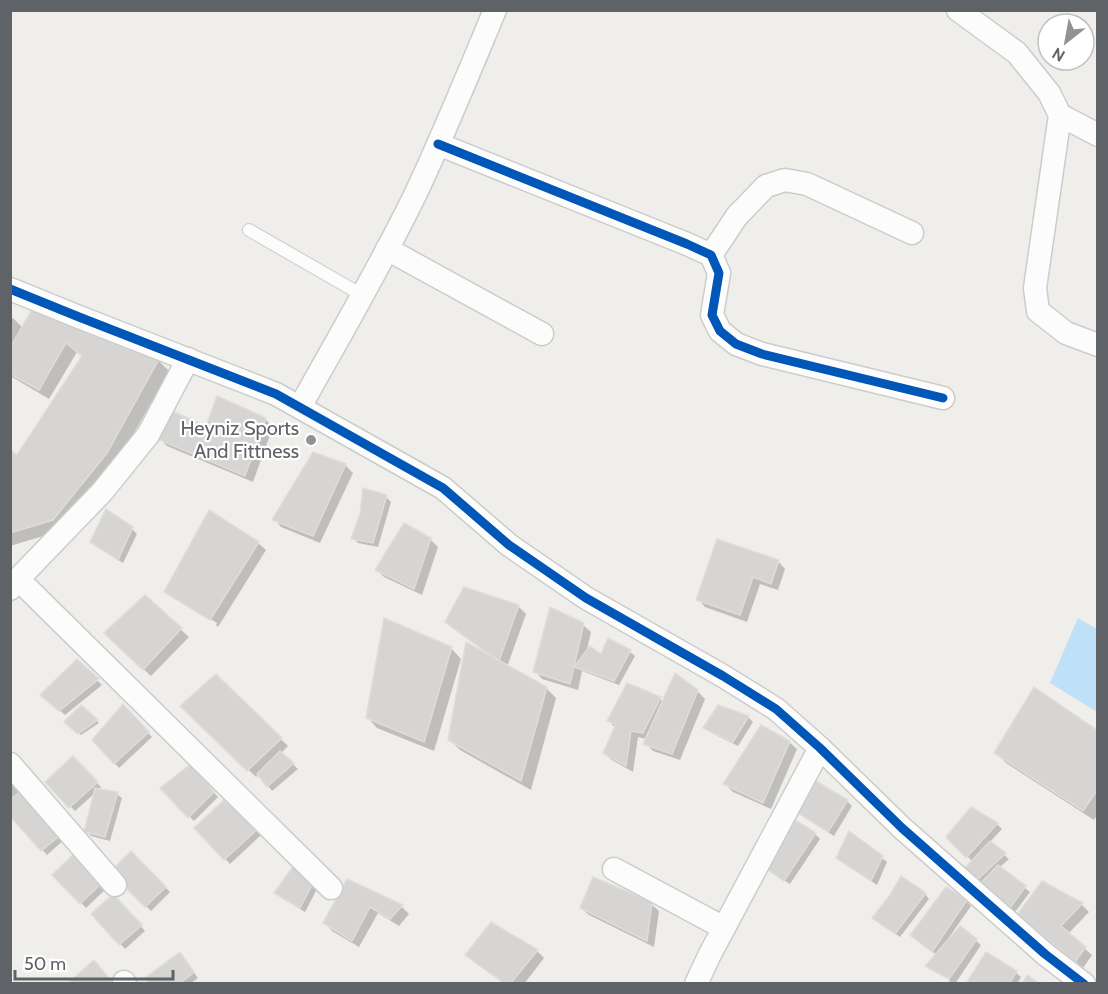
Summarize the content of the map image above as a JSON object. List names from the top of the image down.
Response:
{
  "places": ["Heyniz Sports And Fittness"],
  "scale_bar": "50 m",
  "north": "bottom left"
}
